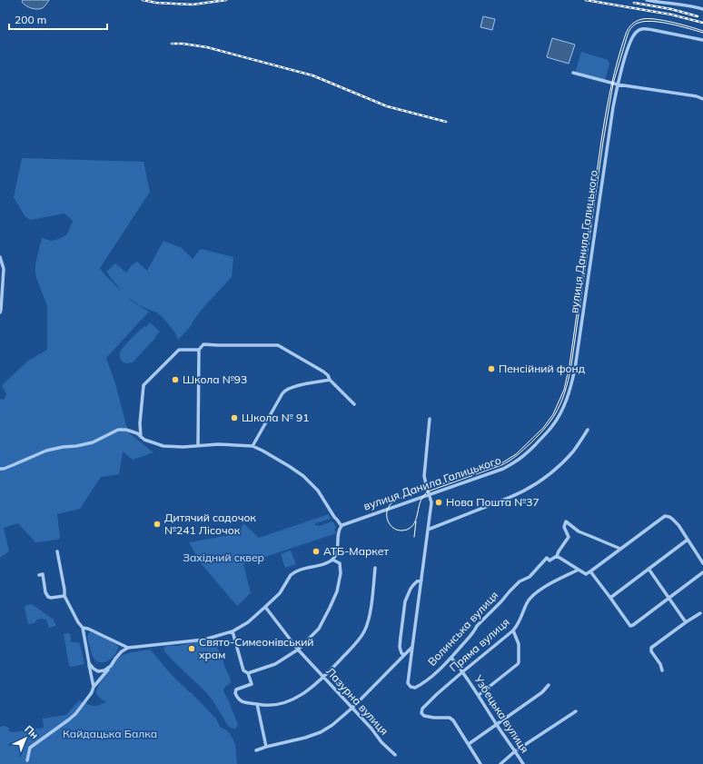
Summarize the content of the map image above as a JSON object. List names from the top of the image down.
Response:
{
  "streets": {
    "street": [
      "вулиця Данила Галицького",
      "Волинська вулиця",
      "Пряма вулиця",
      "Лазурна вулиця",
      "Узбецька вулиця"
    ]
  },
  "crossings": [
    ["вулиця Данила Галицького", "Волинська вулиця"],
    ["Волинська вулиця", "Узбецька вулиця"],
    ["Пряма вулиця", "Узбецька вулиця"]
  ],
  "parks": ["Західний сквер", "Кайдацька Балка"],
  "places": [
    "Пенсійний фонд",
    "Школа №93",
    "Школа № 91",
    "Нова Пошта №37",
    "Дитячий садочок №241 Лісочок",
    "АТБ-Маркет",
    "Свято-Симеонівський храм"
  ],
  "scale_bar": "200 m",
  "north": "top right"
}
